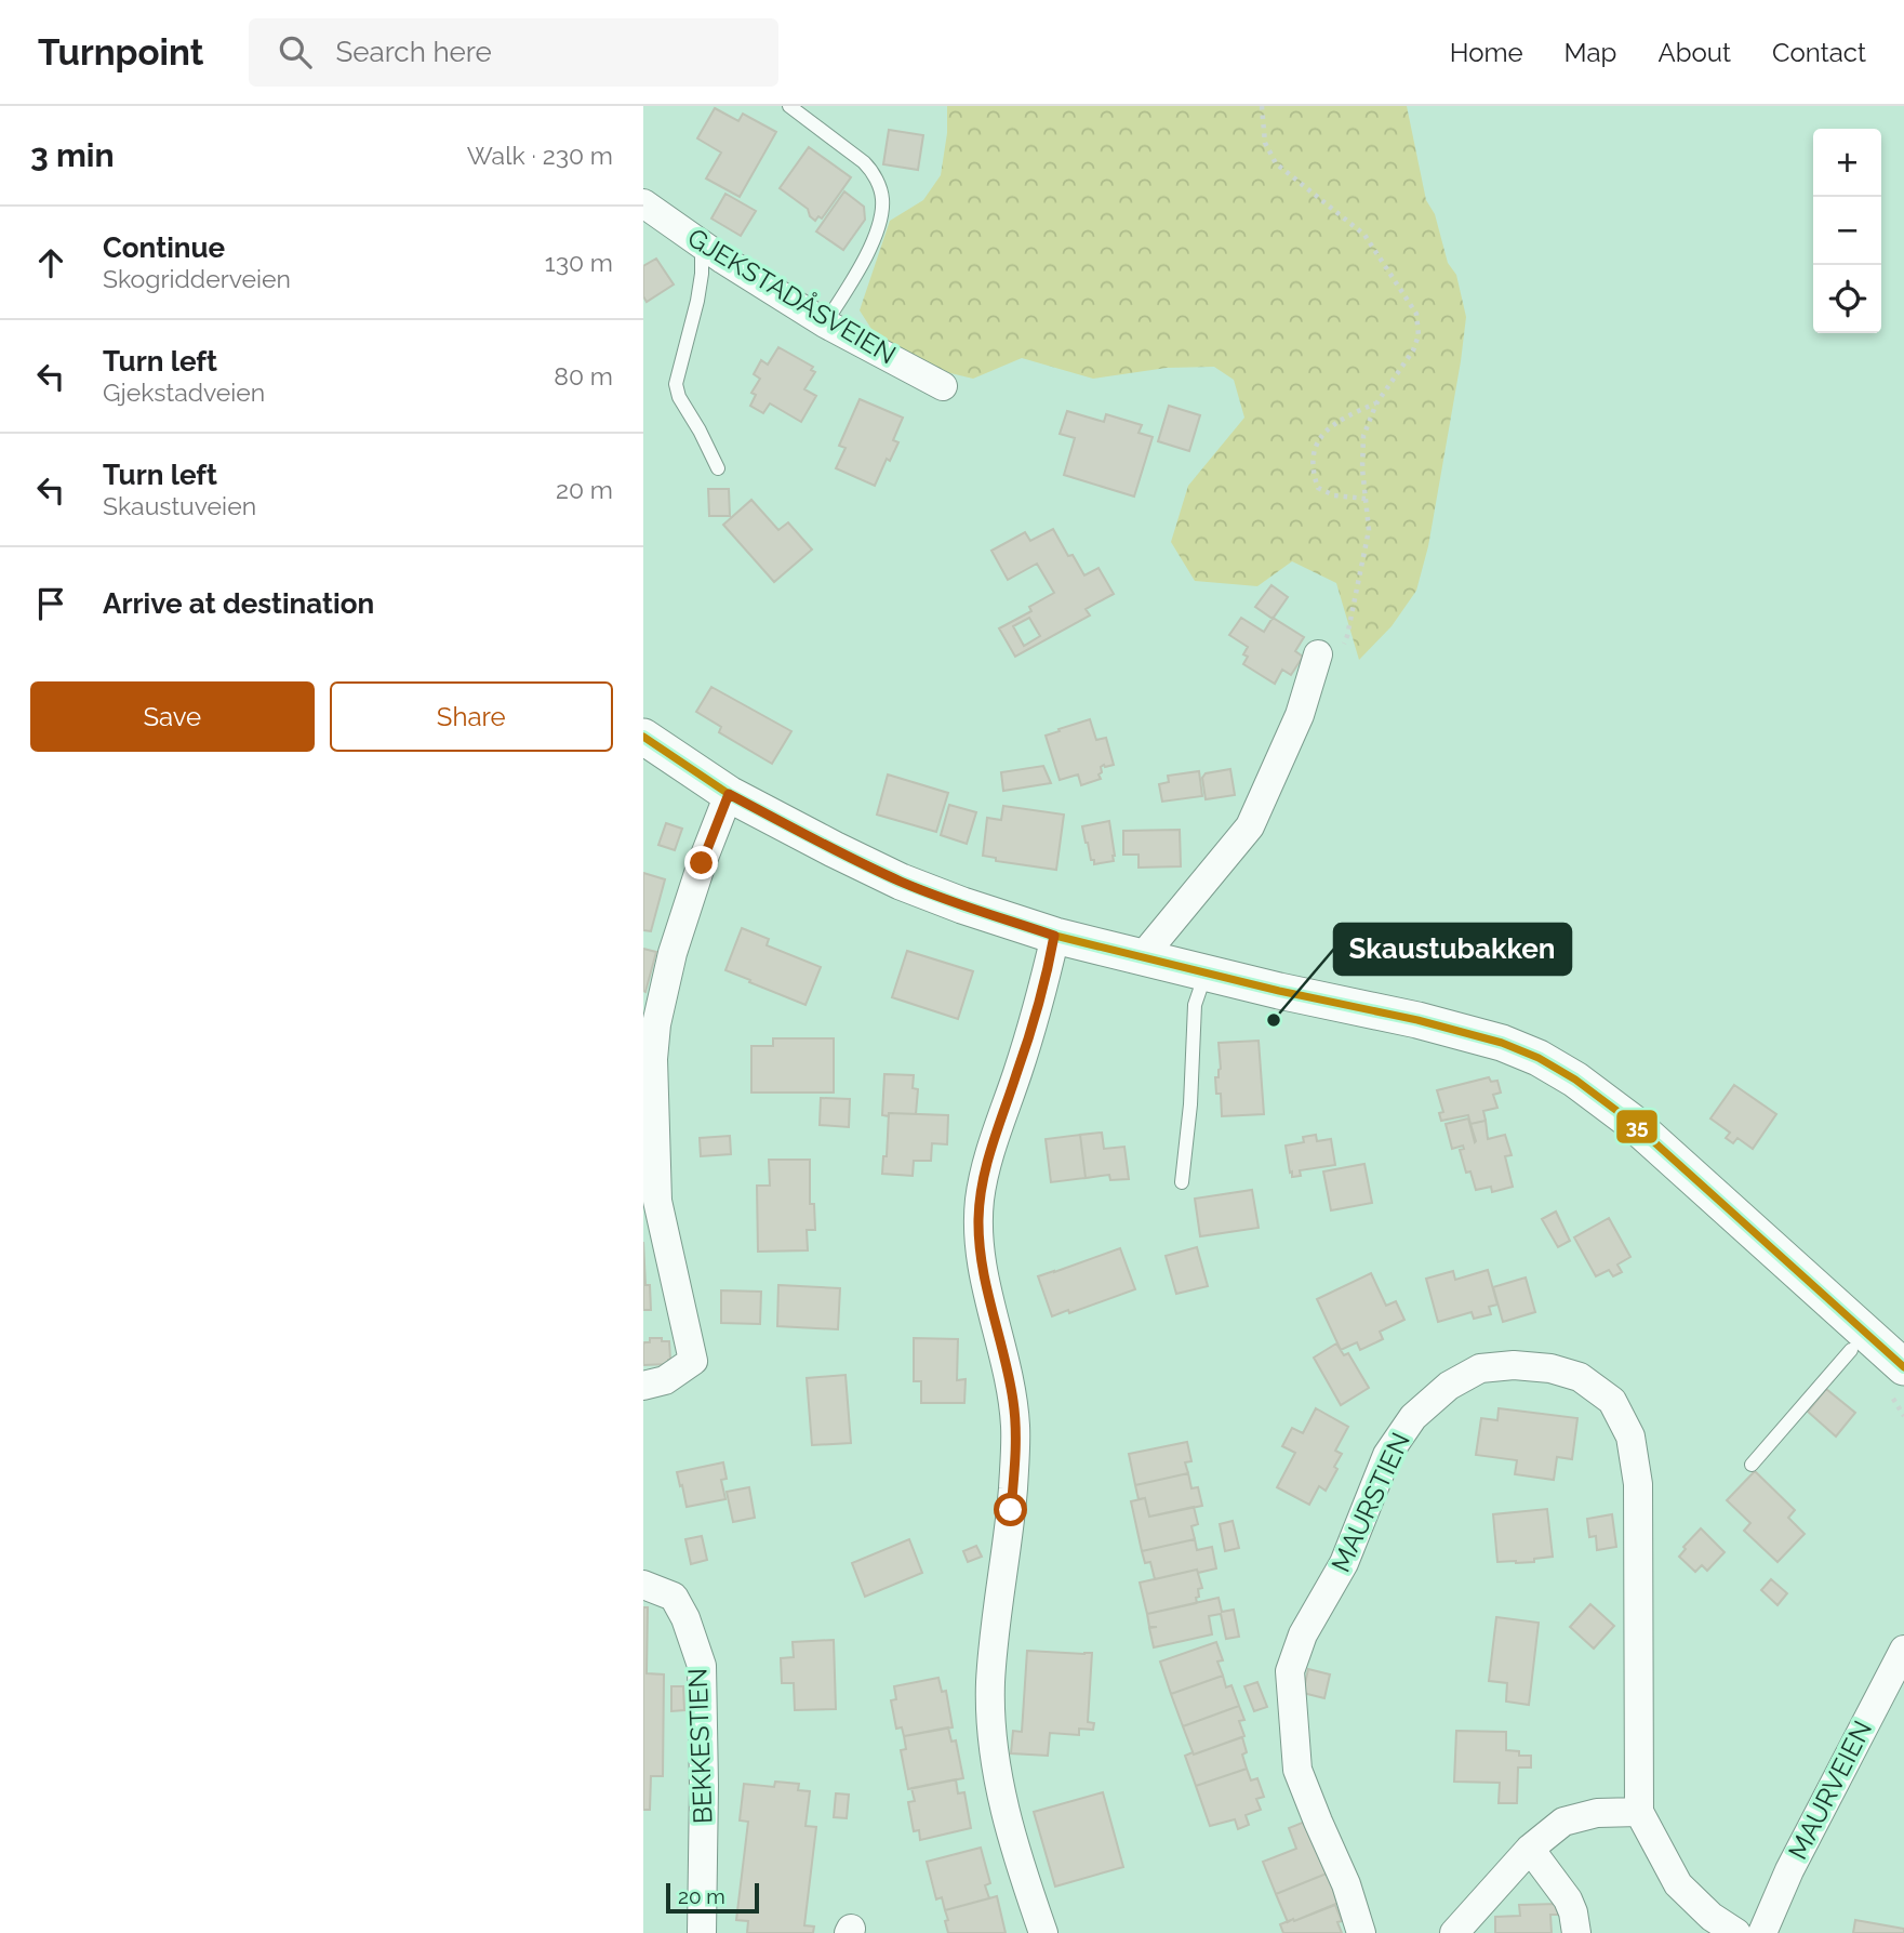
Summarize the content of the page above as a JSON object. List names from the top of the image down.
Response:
{
  "streets": {
    "street": [
      "GJEKSTADÅSVEIEN",
      "MAURSTIEN",
      "BEKKESTIEN",
      "MAURVEIEN"
    ]
  },
  "places": ["Skaustubakken"],
  "lines": ["transit line 35"],
  "scale_bar": "20 m",
  "page": {
    "header": "Turnpoint",
    "search": "Search here",
    "nav": [
      "Home",
      "Map",
      "About",
      "Contact"
    ],
    "heading": ["3 min", "Walk · 230 m"],
    "map_buttons": ["+", "−"],
    "list": [
      ["Continue", "Skogridderveien", "130 m"],
      ["Turn left", "Gjekstadveien", "80 m"],
      ["Turn left", "Skaustuveien", "20 m"],
      "Arrive at destination"
    ],
    "buttons": ["Save", "Share"],
    "scale": "20 m"
  }
}
